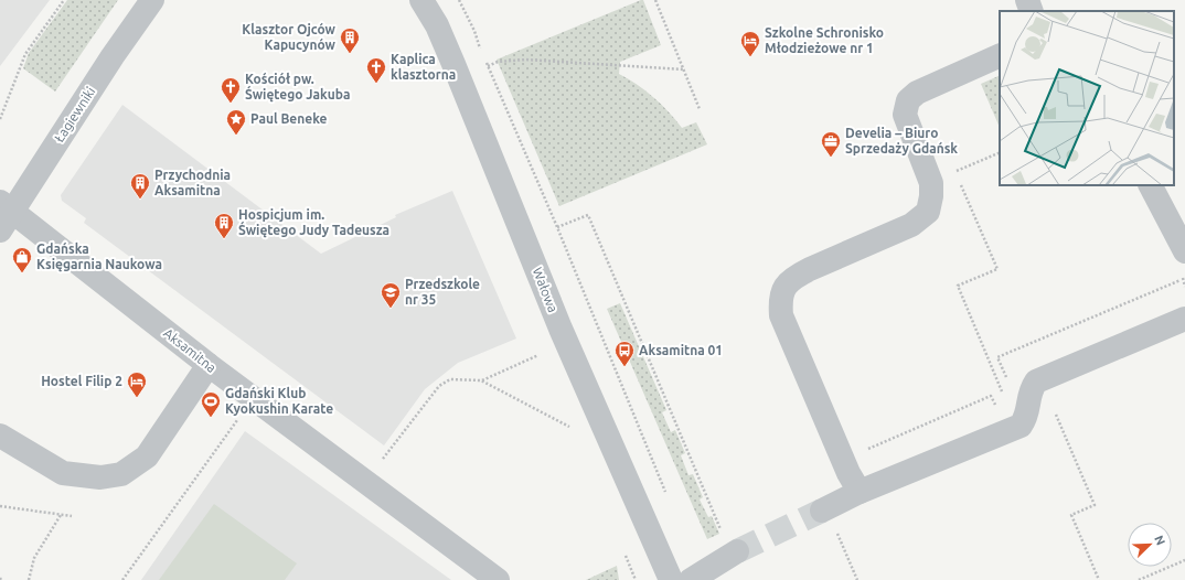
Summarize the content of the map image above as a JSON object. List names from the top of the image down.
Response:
{
  "streets": {
    "street": ["Łagiewniki", "Wałowa", "Aksamitna"]
  },
  "crossings": [
    ["Łagiewniki", "Aksamitna"]
  ],
  "places": {
    "building": ["Klasztor Ojców Kapucynów", "Przychodnia Aksamitna", "Hospicjum im. Świętego Judy Tadeusza"],
    "hotel": ["Szkolne Schronisko Młodzieżowe nr 1", "Hostel Filip 2"],
    "church": ["Kaplica klasztorna", "Kościół pw. Świętego Jakuba"],
    "place": ["Paul Beneke"],
    "office": ["Develia – Biuro Sprzedaży Gdańsk"],
    "shop": ["Gdańska Księgarnia Naukowa"],
    "school or university": ["Przedszkole nr 35"],
    "bus stop": ["Aksamitna 01"],
    "sports": ["Gdański Klub Kyokushin Karate"]
  },
  "north": "top right"
}
